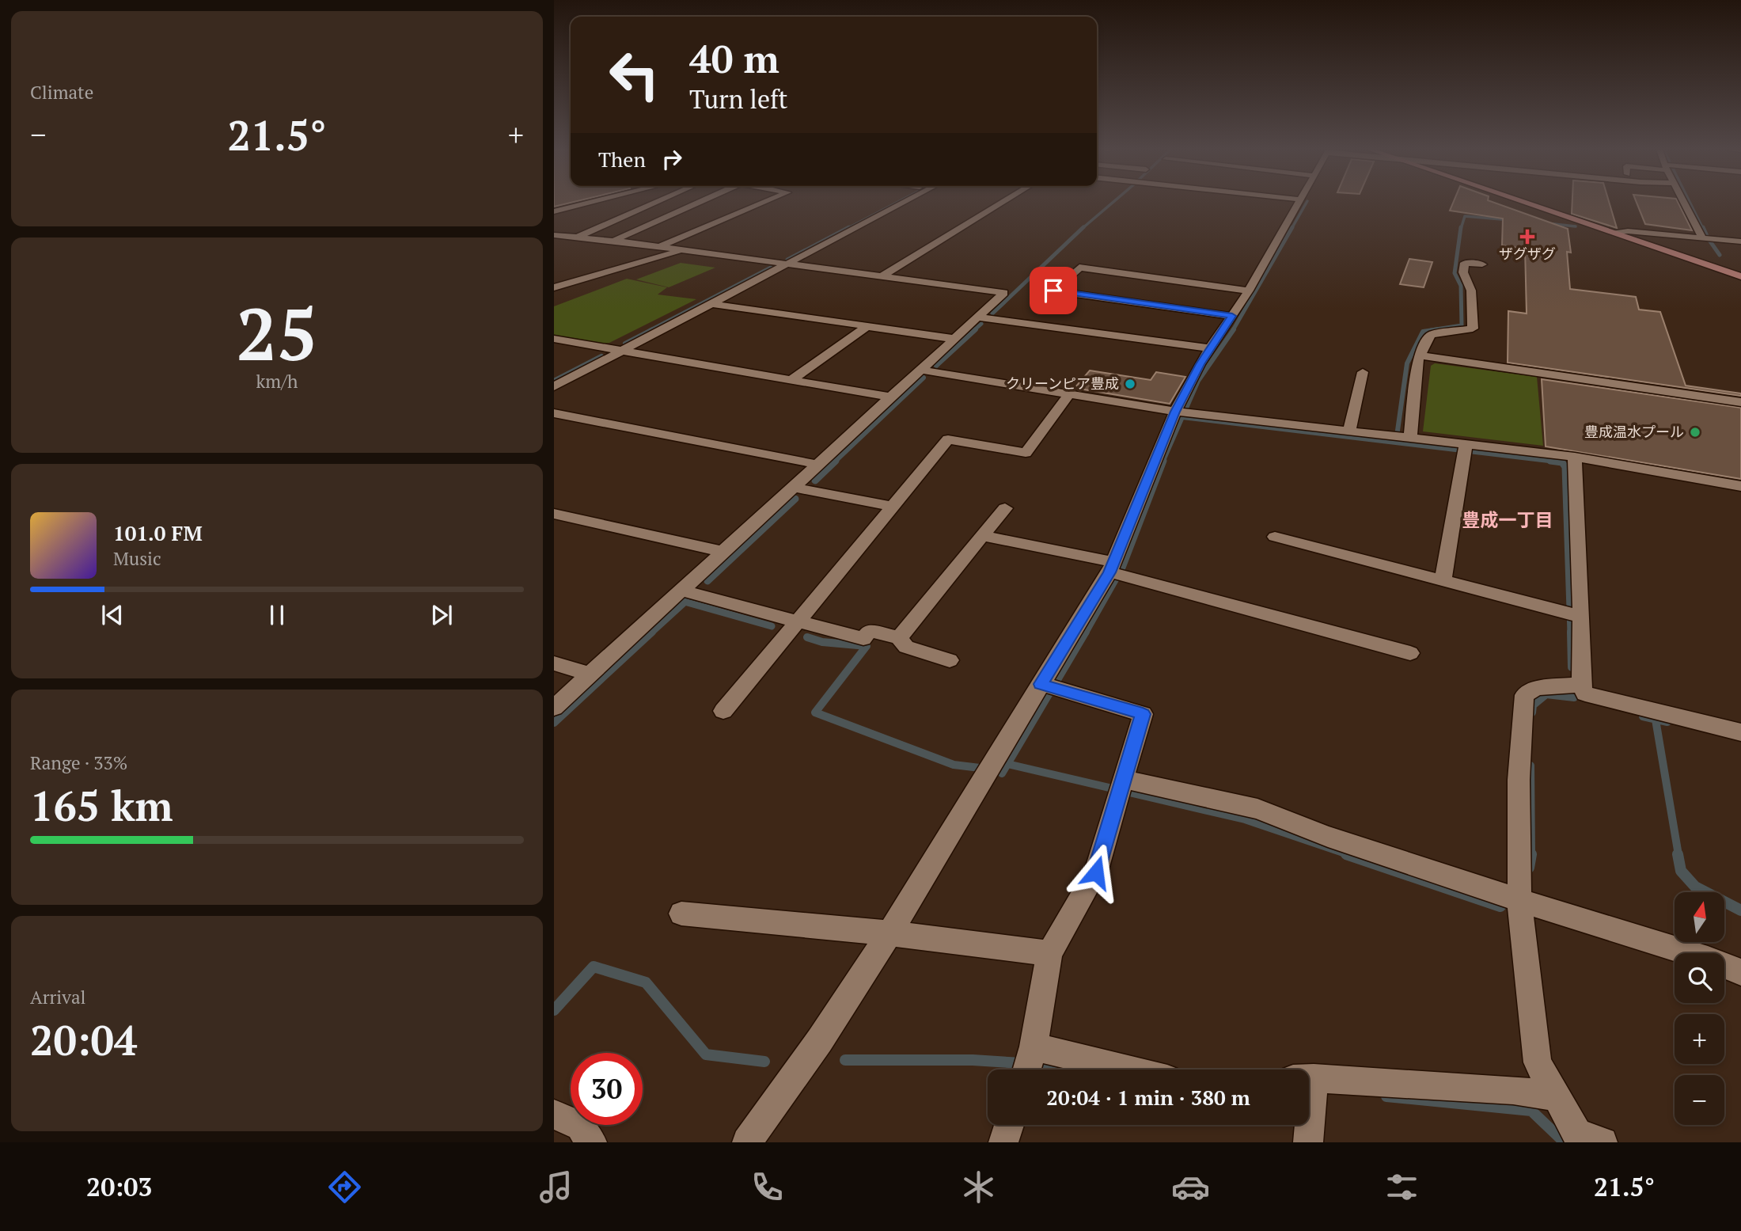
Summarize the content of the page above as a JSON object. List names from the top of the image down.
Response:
{
  "districts": ["豊成一丁目"],
  "places": {
    "health": ["ザグザグ"],
    "other": ["クリーンピア豊成", "豊成温水プール"]
  },
  "north": "top",
  "page": {
    "tile": [
      "Climate",
      ["25", "km/h"],
      ["Range · 33%", "165 km"],
      ["Arrival", "20:04"]
    ],
    "turn": ["40 m", "Turn left"],
    "heat": ["−", "21.5°", "+"],
    "then": "Then",
    "song": ["101.0 FM", "Music"],
    "map_buttons": ["+", "−"],
    "limit": "30",
    "trip": "20:04 · 1 min · 380 m",
    "tabs": ["20:03", "21.5°"]
  }
}
